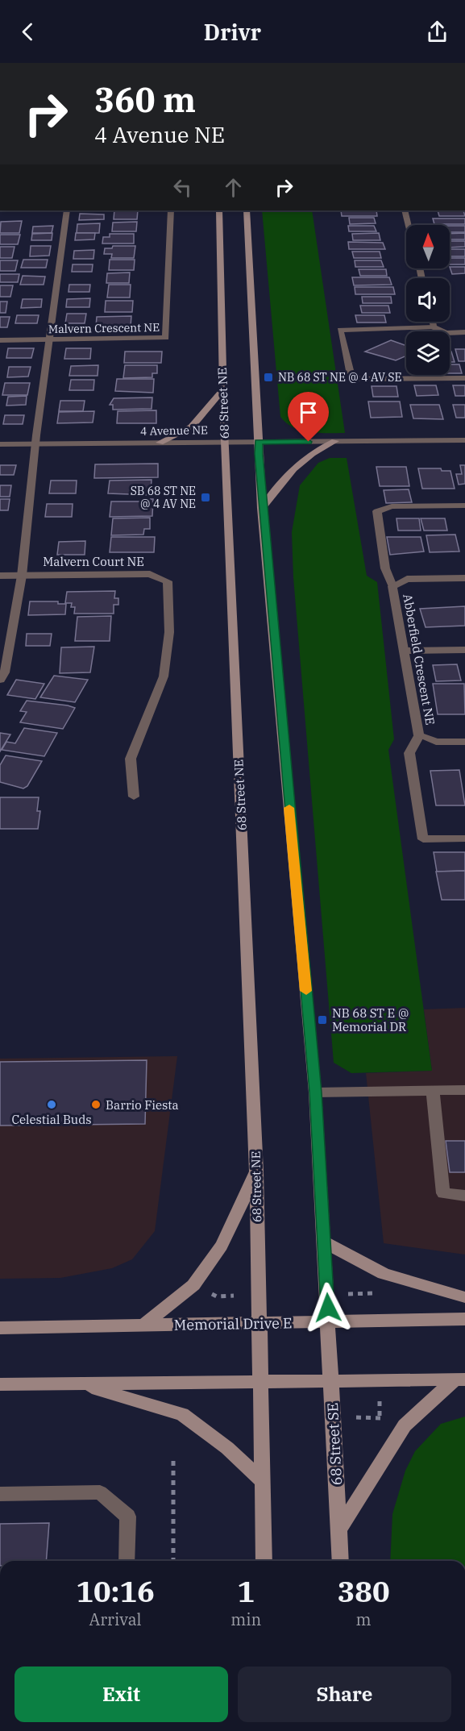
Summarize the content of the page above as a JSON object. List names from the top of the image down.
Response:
{
  "streets": {
    "main road": ["68 Street NE", "Memorial Drive E", "68 Street SE"],
    "street": [
      "Malvern Crescent NE",
      "4 Avenue NE",
      "Malvern Court NE",
      "Abberfield Crescent NE"
    ]
  },
  "crossings": [
    ["68 Street NE", "4 Avenue NE"],
    ["68 Street NE", "Memorial Drive E"],
    ["Memorial Drive E", "68 Street SE"]
  ],
  "places": {
    "transit": ["NB 68 ST NE @ 4 AV SE", "SB 68 ST NE @ 4 AV NE", "NB 68 ST E @ Memorial DR"],
    "other": ["Celestial Buds", "Barrio Fiesta"]
  },
  "north": "top",
  "page": {
    "header": "Drivr",
    "turn": ["360 m", "4 Avenue NE"],
    "eta": [
      "10:16",
      "Arrival",
      "1",
      "min",
      "380",
      "m"
    ],
    "buttons": ["Exit", "Share"]
  }
}
